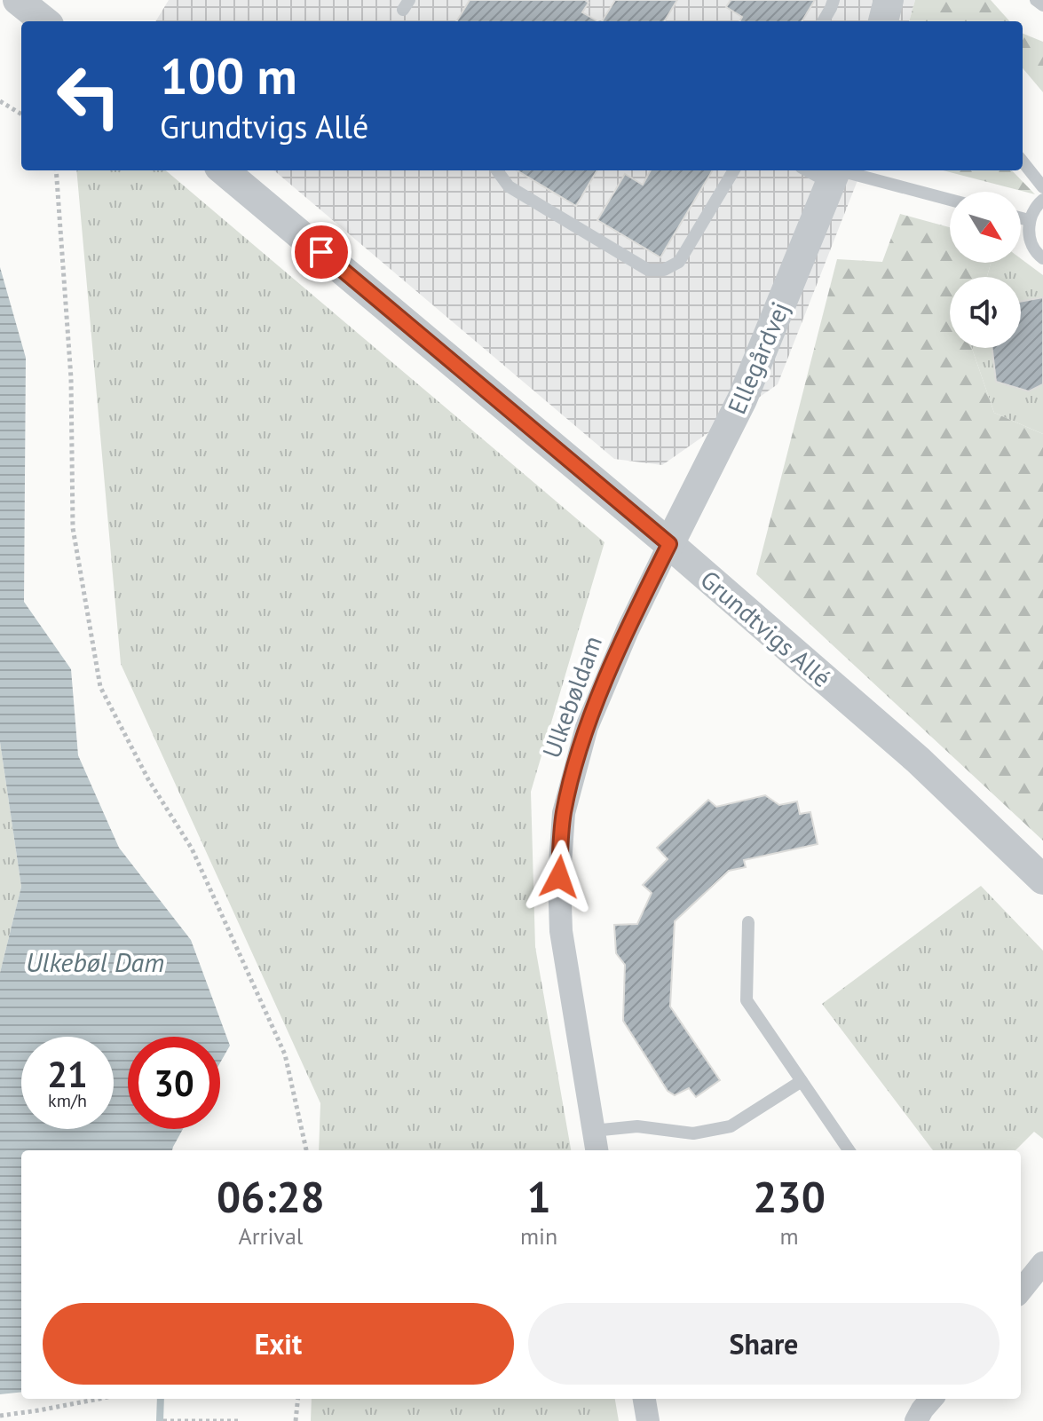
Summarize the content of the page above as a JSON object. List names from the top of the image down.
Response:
{
  "streets": {
    "street": ["Ellegårdvej", "Grundtvigs Allé", "Ulkebøldam"]
  },
  "crossings": [
    ["Ellegårdvej", "Grundtvigs Allé"],
    ["Ellegårdvej", "Ulkebøldam"],
    ["Grundtvigs Allé", "Ulkebøldam"]
  ],
  "water": ["Ulkebøl Dam"],
  "north": "bottom right",
  "page": {
    "turn": ["100 m", "Grundtvigs Allé"],
    "speed": "21 km/h",
    "limit": "30",
    "eta": [
      "06:28",
      "Arrival",
      "1",
      "min",
      "230",
      "m"
    ],
    "buttons": ["Exit", "Share"]
  }
}
